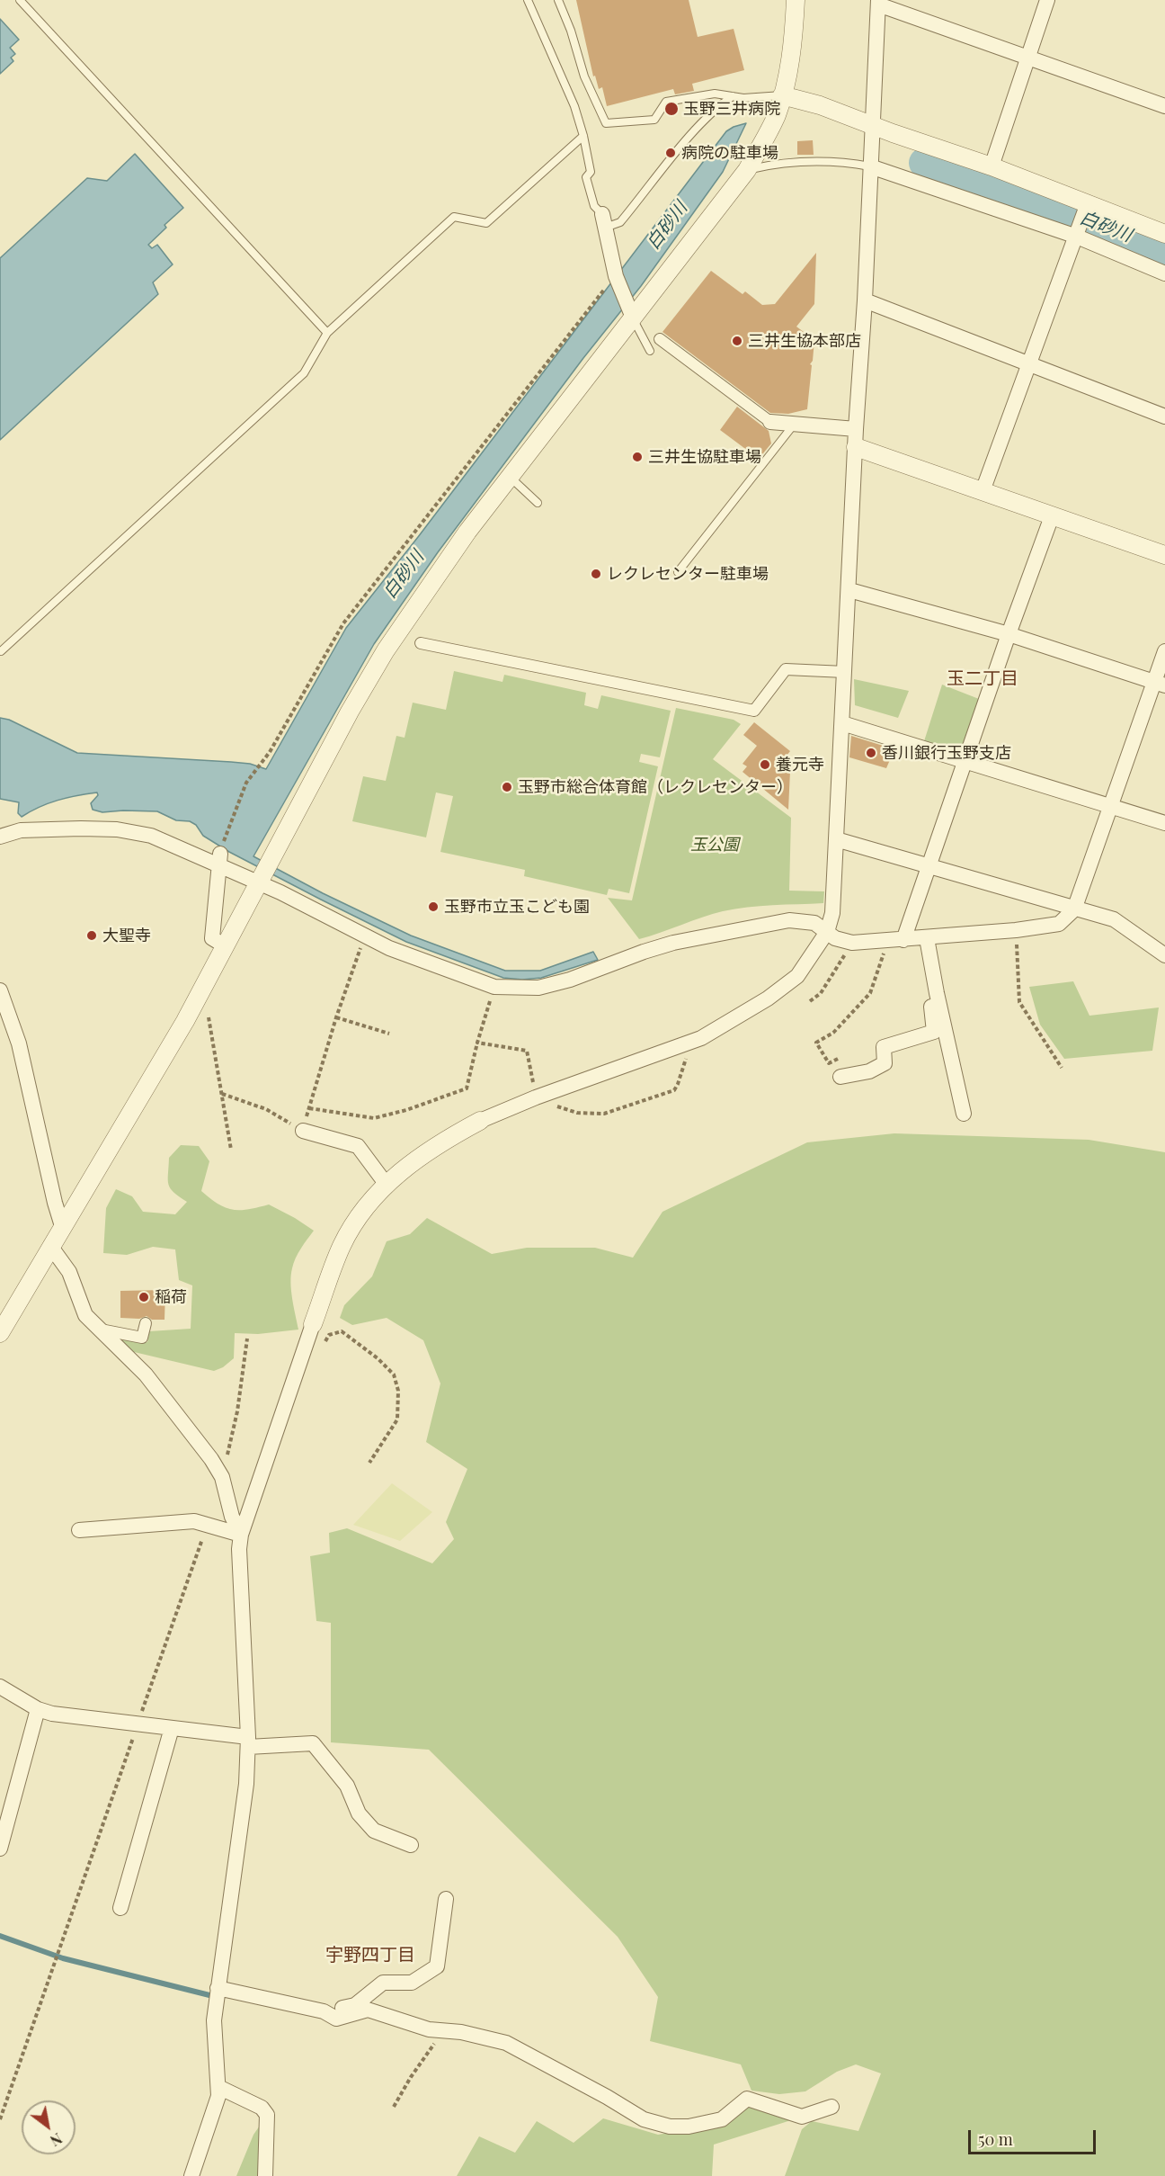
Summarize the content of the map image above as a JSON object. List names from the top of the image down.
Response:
{
  "districts": ["玉二丁目", "宇野四丁目"],
  "water": ["白砂川"],
  "parks": ["玉公園"],
  "places": [
    "玉野三井病院",
    "病院の駐車場",
    "三井生協本部店",
    "三井生協駐車場",
    "レクレセンター駐車場",
    "香川銀行玉野支店",
    "養元寺",
    "玉野市総合体育館（レクレセンター）",
    "玉野市立玉こども園",
    "大聖寺",
    "稲荷"
  ],
  "scale_bar": "50 m",
  "north": "bottom right"
}
